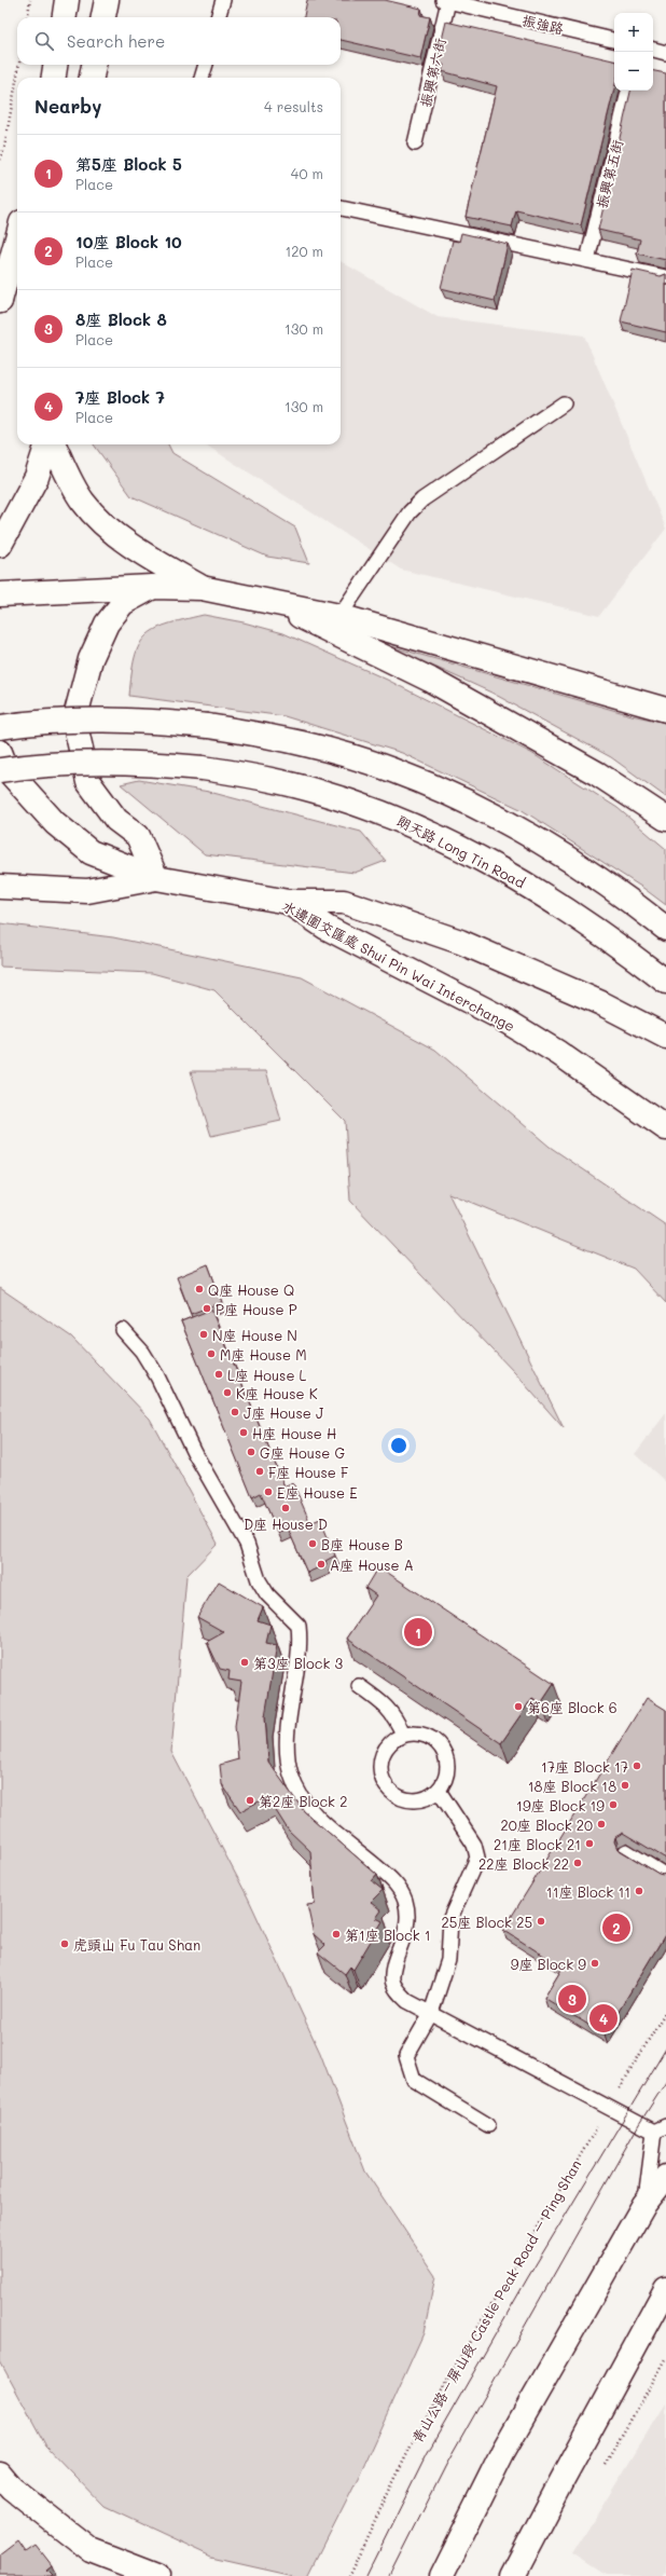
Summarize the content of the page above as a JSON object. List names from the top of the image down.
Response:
{
  "streets": {
    "main road": ["朗天路 Long Tin Road", "水邊圍交匯處 Shui Pin Wai Interchange"],
    "lane": ["振強路", "振興第六街", "振興第五街"],
    "path": ["青山公路－屏山段 Castle Peak Road – Ping Shan"]
  },
  "crossings": [
    ["振強路", "振興第六街"]
  ],
  "places": [
    "Q座 House Q",
    "P座 House P",
    "N座 House N",
    "M座 House M",
    "L座 House L",
    "K座 House K",
    "J座 House J",
    "H座 House H",
    "G座 House G",
    "F座 House F",
    "E座 House E",
    "D座 House D",
    "B座 House B",
    "A座 House A",
    "第3座 Block 3",
    "第6座 Block 6",
    "17座 Block 17",
    "18座 Block 18",
    "第2座 Block 2",
    "19座 Block 19",
    "20座 Block 20",
    "21座 Block 21",
    "22座 Block 22",
    "11座 Block 11",
    "25座 Block 25",
    "第1座 Block 1",
    "虎頭山 Fu Tau Shan",
    "9座 Block 9"
  ],
  "page": {
    "map_buttons": ["+", "−"],
    "search": "Search here",
    "heading": ["Nearby", "4 results"],
    "list": [
      {
        "mark": "1",
        "name": "第5座 Block 5",
        "note": "Place",
        "value": "40 m"
      },
      {
        "mark": "2",
        "name": "10座 Block 10",
        "note": "Place",
        "value": "120 m"
      },
      {
        "mark": "3",
        "name": "8座 Block 8",
        "note": "Place",
        "value": "130 m"
      },
      {
        "mark": "4",
        "name": "7座 Block 7",
        "note": "Place",
        "value": "130 m"
      }
    ],
    "pins": [
      "1",
      "2",
      "3",
      "4"
    ]
  }
}
